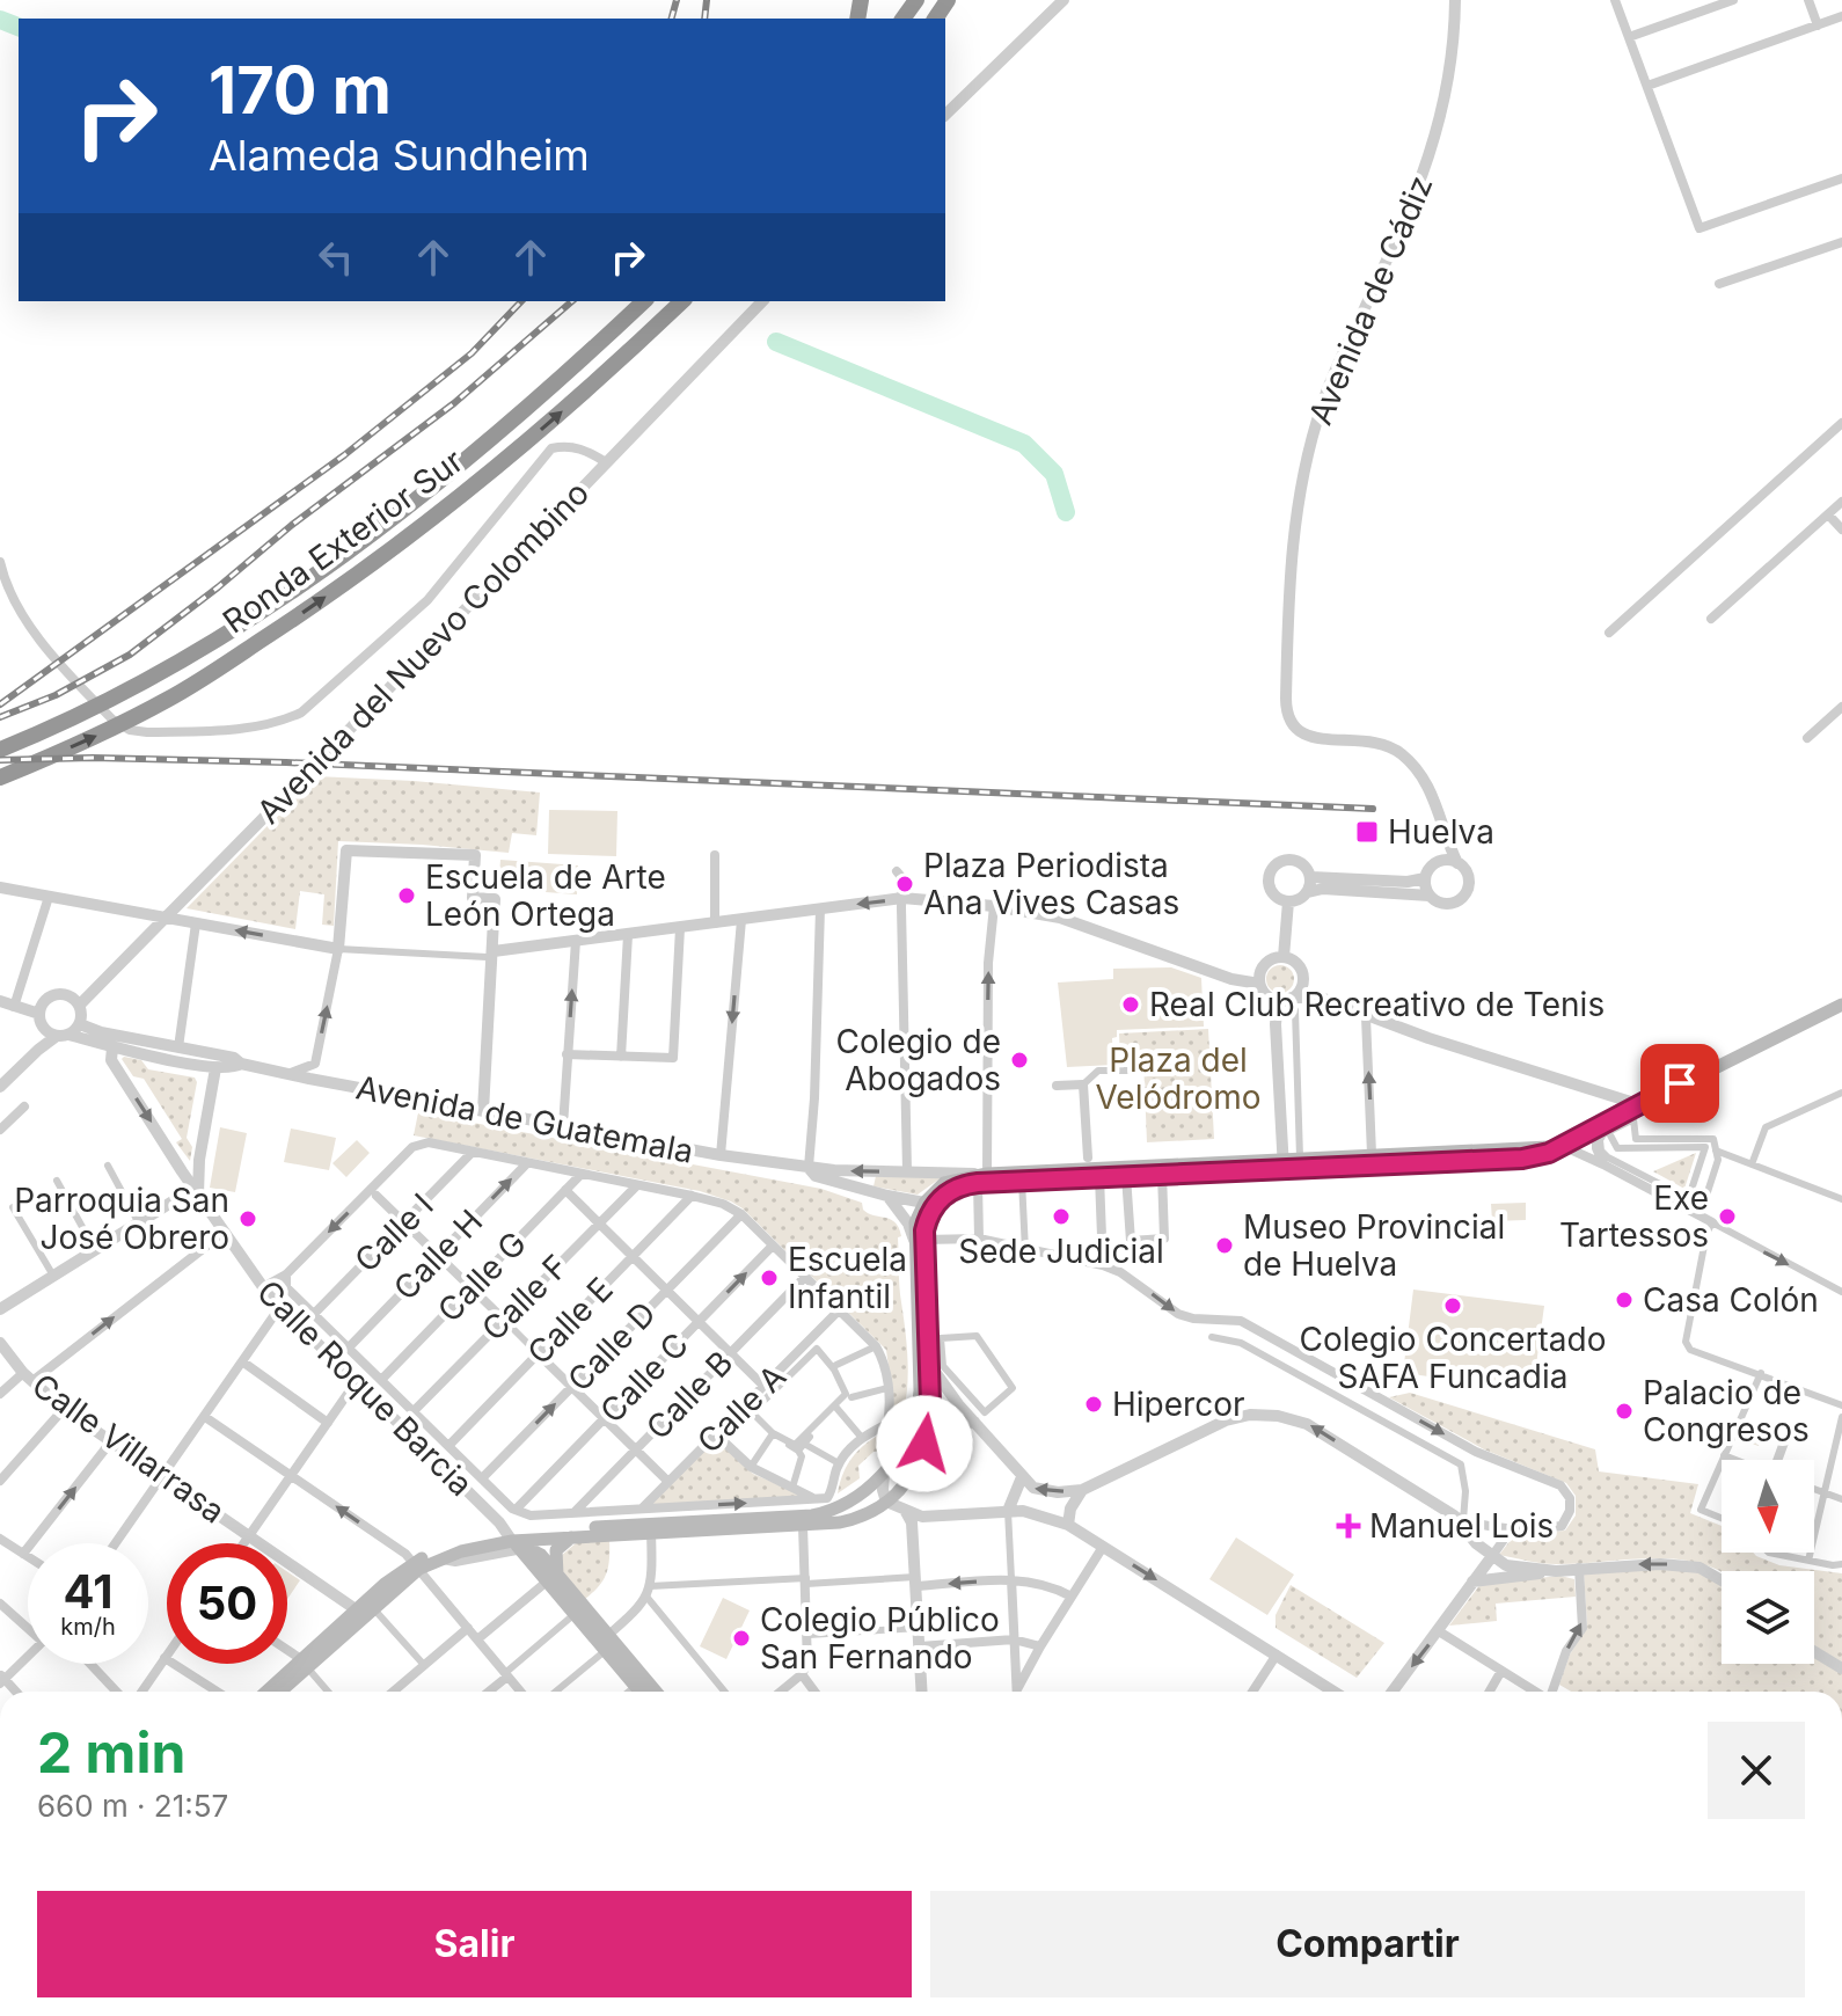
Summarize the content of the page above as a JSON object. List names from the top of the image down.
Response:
{
  "streets": {
    "highway": ["Ronda Exterior Sur"],
    "street": [
      "Avenida de Cádiz",
      "Avenida del Nuevo Colombino",
      "Avenida de Guatemala",
      "Calle I",
      "Calle H",
      "Calle G",
      "Calle F",
      "Calle E",
      "Calle D",
      "Calle C",
      "Calle Roque Barcia",
      "Calle B",
      "Calle A",
      "Calle Villarrasa"
    ]
  },
  "crossings": [
    ["Avenida del Nuevo Colombino", "Avenida de Guatemala"],
    ["Avenida de Guatemala", "Calle Roque Barcia"]
  ],
  "one_way": ["Calle H"],
  "parks": ["Plaza del Velódromo"],
  "places": {
    "transit": ["Huelva"],
    "other": [
      "Plaza Periodista Ana Vives Casas",
      "Escuela de Arte León Ortega",
      "Real Club Recreativo de Tenis",
      "Colegio de Abogados",
      "Sede Judicial",
      "Exe Tartessos",
      "Parroquia San José Obrero",
      "Museo Provincial de Huelva",
      "Escuela Infantil",
      "Casa Colón",
      "Colegio Concertado SAFA Funcadia",
      "Hipercor",
      "Palacio de Congresos",
      "Colegio Público San Fernando"
    ],
    "health": ["Manuel Lois"]
  },
  "north": "bottom",
  "page": {
    "turn": ["170 m", "Alameda Sundheim"],
    "speed": "41 km/h",
    "limit": "50",
    "heading": ["2 min", "660 m · 21:57"],
    "buttons": ["Salir", "Compartir"]
  }
}
